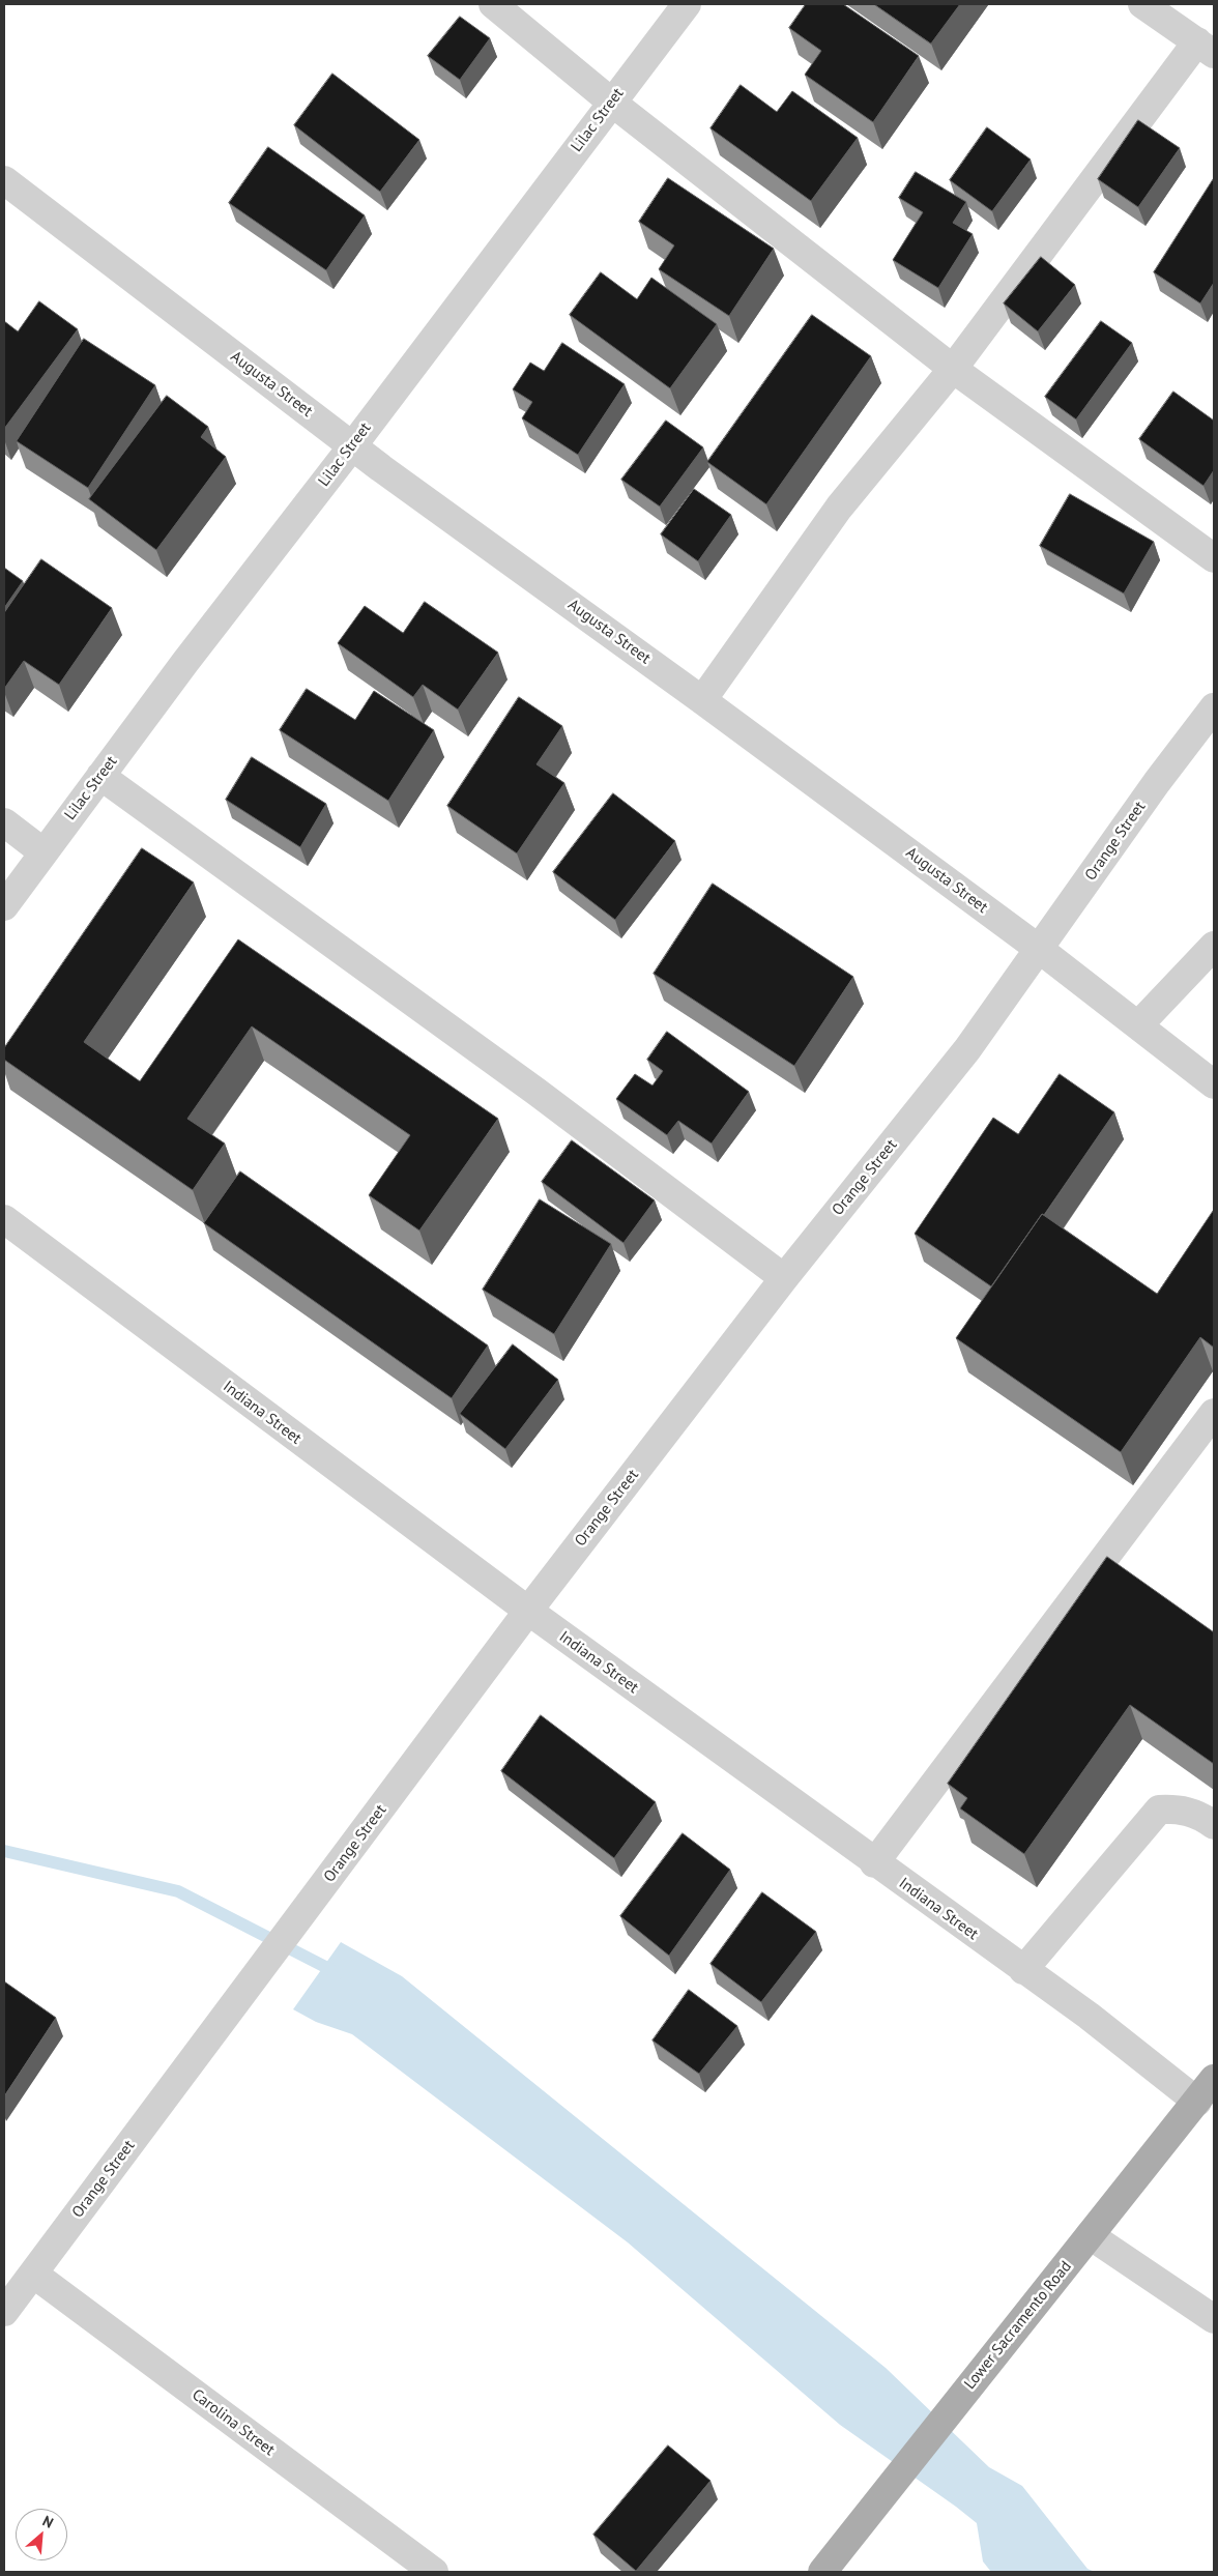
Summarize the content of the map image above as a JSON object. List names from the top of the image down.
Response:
{
  "streets": {
    "main road": ["Lower Sacramento Road"],
    "street": [
      "Lilac Street",
      "Augusta Street",
      "Orange Street",
      "Indiana Street",
      "Carolina Street"
    ]
  },
  "crossings": [
    ["Lilac Street", "Augusta Street"],
    ["Augusta Street", "Orange Street"],
    ["Orange Street", "Indiana Street"],
    ["Orange Street", "Carolina Street"],
    ["Indiana Street", "Lower Sacramento Road"]
  ],
  "north": "top right"
}
